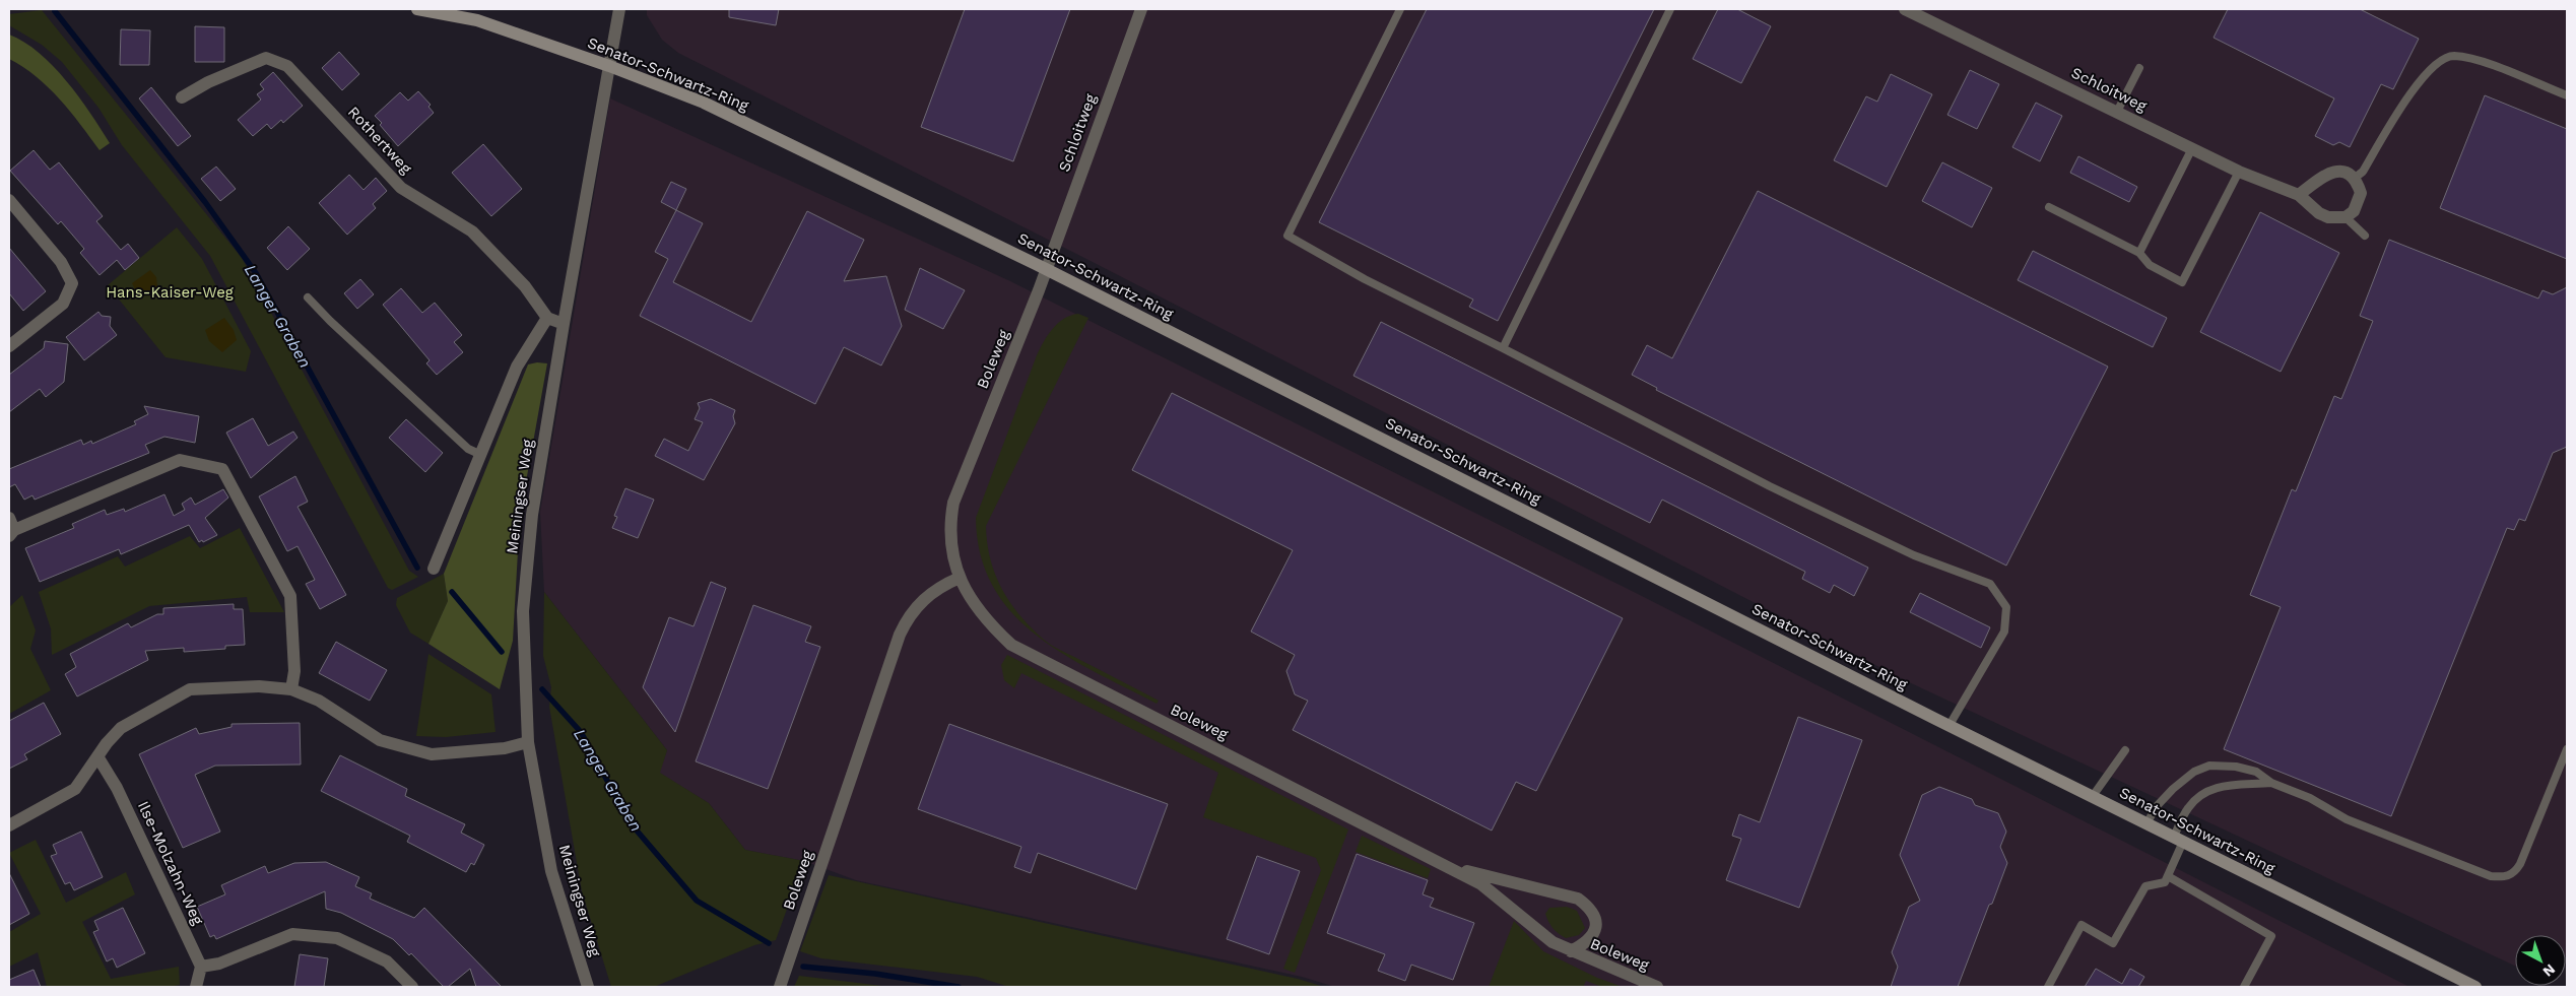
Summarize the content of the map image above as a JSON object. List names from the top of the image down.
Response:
{
  "streets": {
    "main road": ["Senator-Schwartz-Ring"],
    "street": [
      "Schloitweg",
      "Rothertweg",
      "Boleweg",
      "Meiningser Weg",
      "Ilse-Molzahn-Weg"
    ]
  },
  "crossings": [
    ["Senator-Schwartz-Ring", "Schloitweg"],
    ["Senator-Schwartz-Ring", "Boleweg"],
    ["Senator-Schwartz-Ring", "Meiningser Weg"],
    ["Schloitweg", "Boleweg"]
  ],
  "water": ["Langer Graben"],
  "parks": ["Hans-Kaiser-Weg"],
  "north": "bottom right"
}
